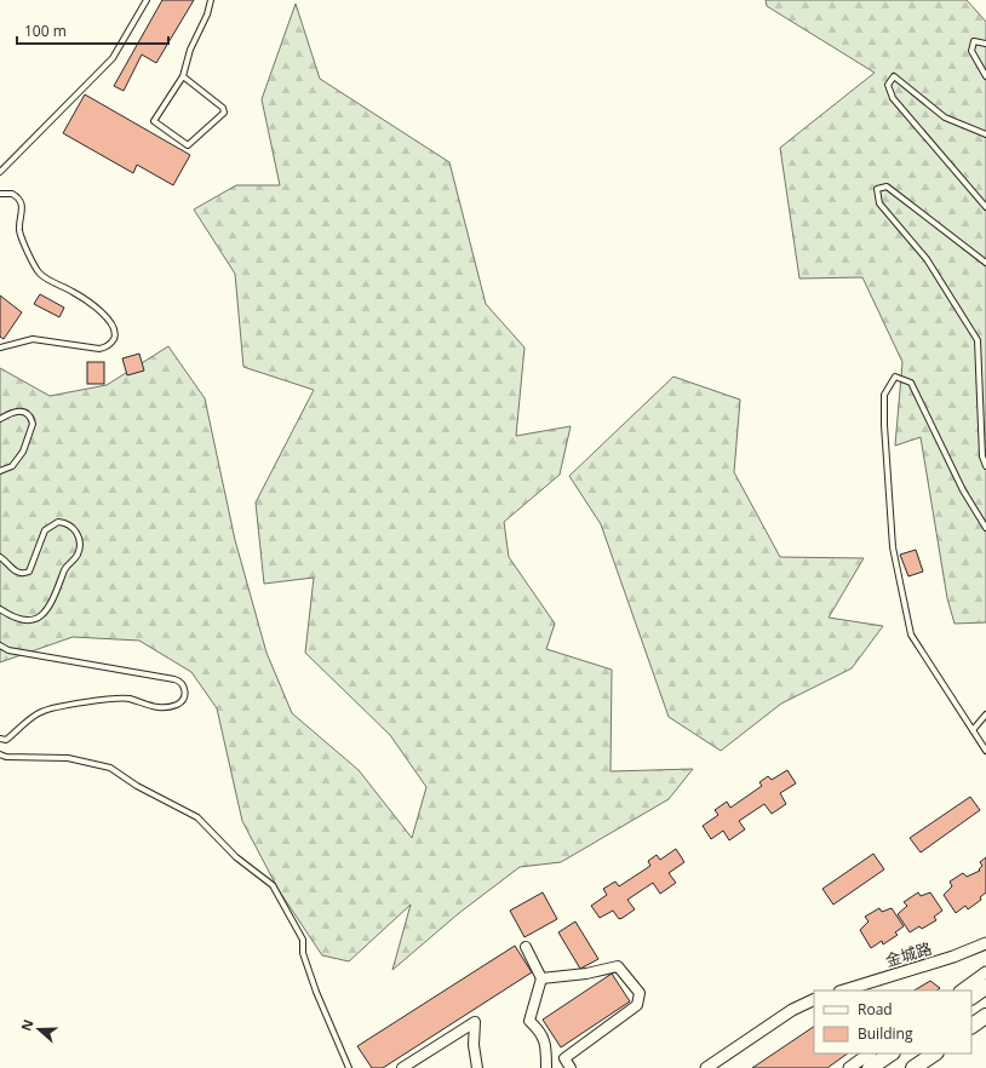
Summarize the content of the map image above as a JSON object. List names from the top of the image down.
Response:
{
  "streets": {
    "street": ["金城路"]
  },
  "legend": ["Road", "Building"],
  "scale_bar": "100 m",
  "north": "left"
}
